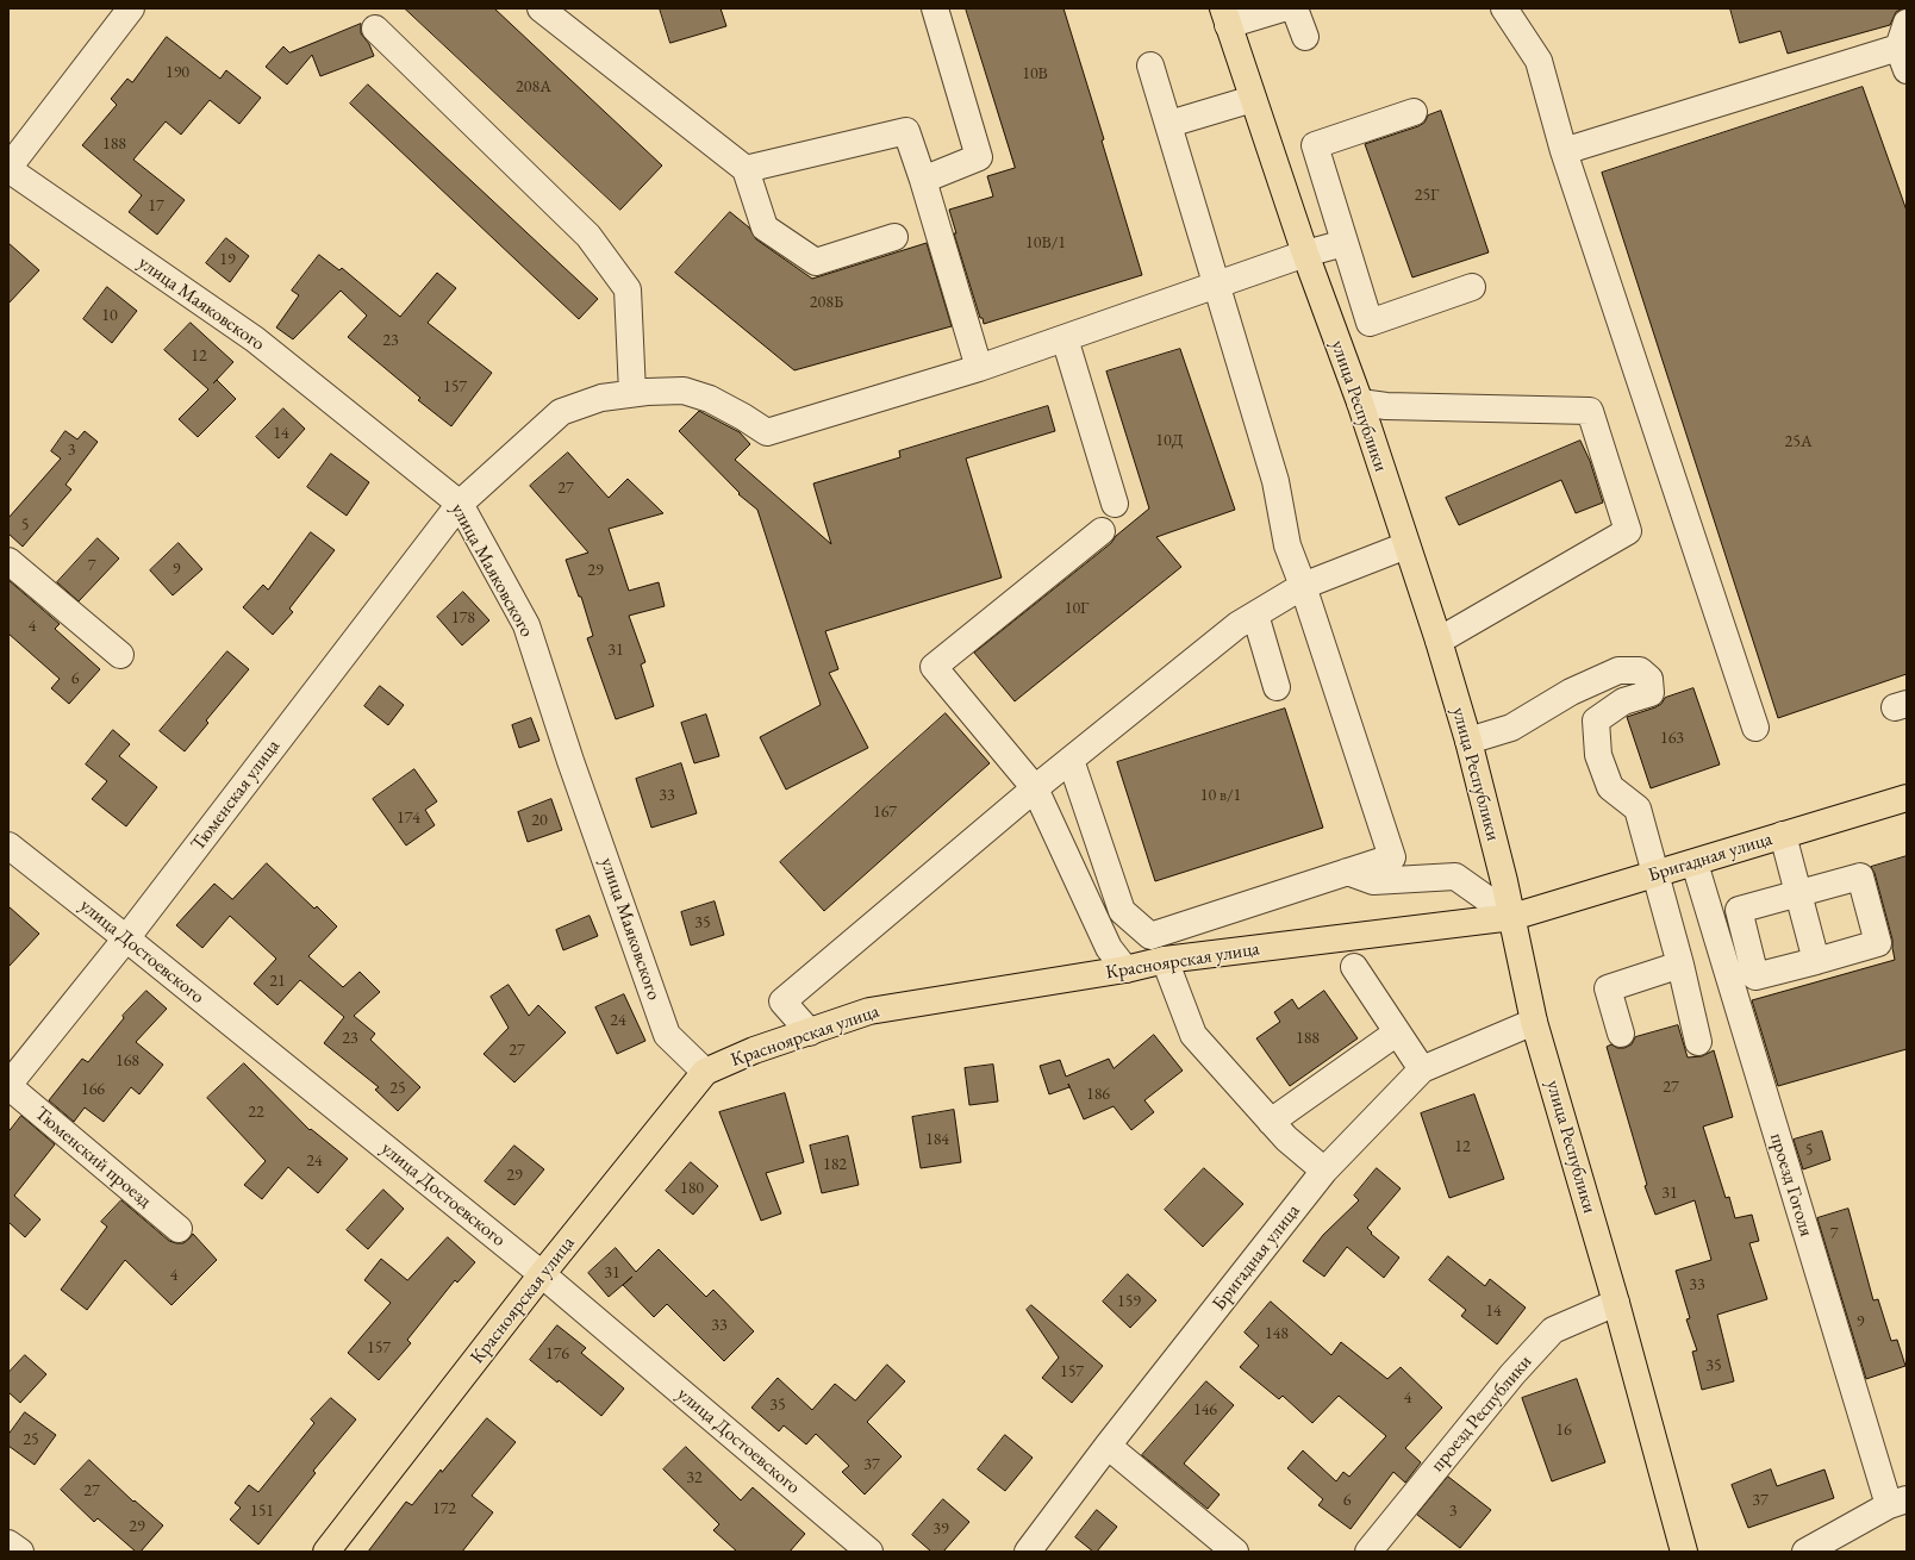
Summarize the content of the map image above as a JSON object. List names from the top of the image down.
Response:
{
  "streets": {
    "main road": ["улица Республики", "Бригадная улица", "Красноярская улица"],
    "street": [
      "улица Маяковского",
      "Тюменская улица",
      "улица Достоевского",
      "Тюменский проезд",
      "проезд Гоголя",
      "проезд Республики"
    ]
  },
  "crossings": [
    ["улица Маяковского", "Тюменская улица"],
    ["улица Маяковского", "Красноярская улица"],
    ["улица Республики", "Тюменская улица"],
    ["улица Республики", "Бригадная улица"],
    ["улица Республики", "Красноярская улица"],
    ["улица Республики", "проезд Республики"],
    ["Тюменская улица", "улица Достоевского"],
    ["Тюменская улица", "Тюменский проезд"],
    ["Бригадная улица", "Красноярская улица"],
    ["Бригадная улица", "проезд Гоголя"],
    ["улица Достоевского", "Красноярская улица"]
  ],
  "house_numbers": [
    "190",
    "10В",
    "208А",
    "188",
    "25Г",
    "17",
    "10В/1",
    "19",
    "208Б",
    "10",
    "23",
    "12",
    "157",
    "14",
    "10Д",
    "25А",
    "3",
    "27",
    "5",
    "7",
    "9",
    "29",
    "10Г",
    "178",
    "4",
    "31",
    "6",
    "163",
    "33",
    "10 в/1",
    "167",
    "174",
    "20",
    "35",
    "21",
    "24",
    "23",
    "188",
    "27",
    "168",
    "27",
    "25",
    "166",
    "186",
    "22",
    "184",
    "12",
    "5",
    "24",
    "182",
    "29",
    "180",
    "31",
    "7",
    "31",
    "4",
    "33",
    "159",
    "14",
    "9",
    "33",
    "148",
    "157",
    "176",
    "35",
    "157",
    "4",
    "35",
    "146",
    "16",
    "25",
    "37",
    "32",
    "27",
    "6",
    "37",
    "172",
    "151",
    "3",
    "29",
    "39"
  ]
}
